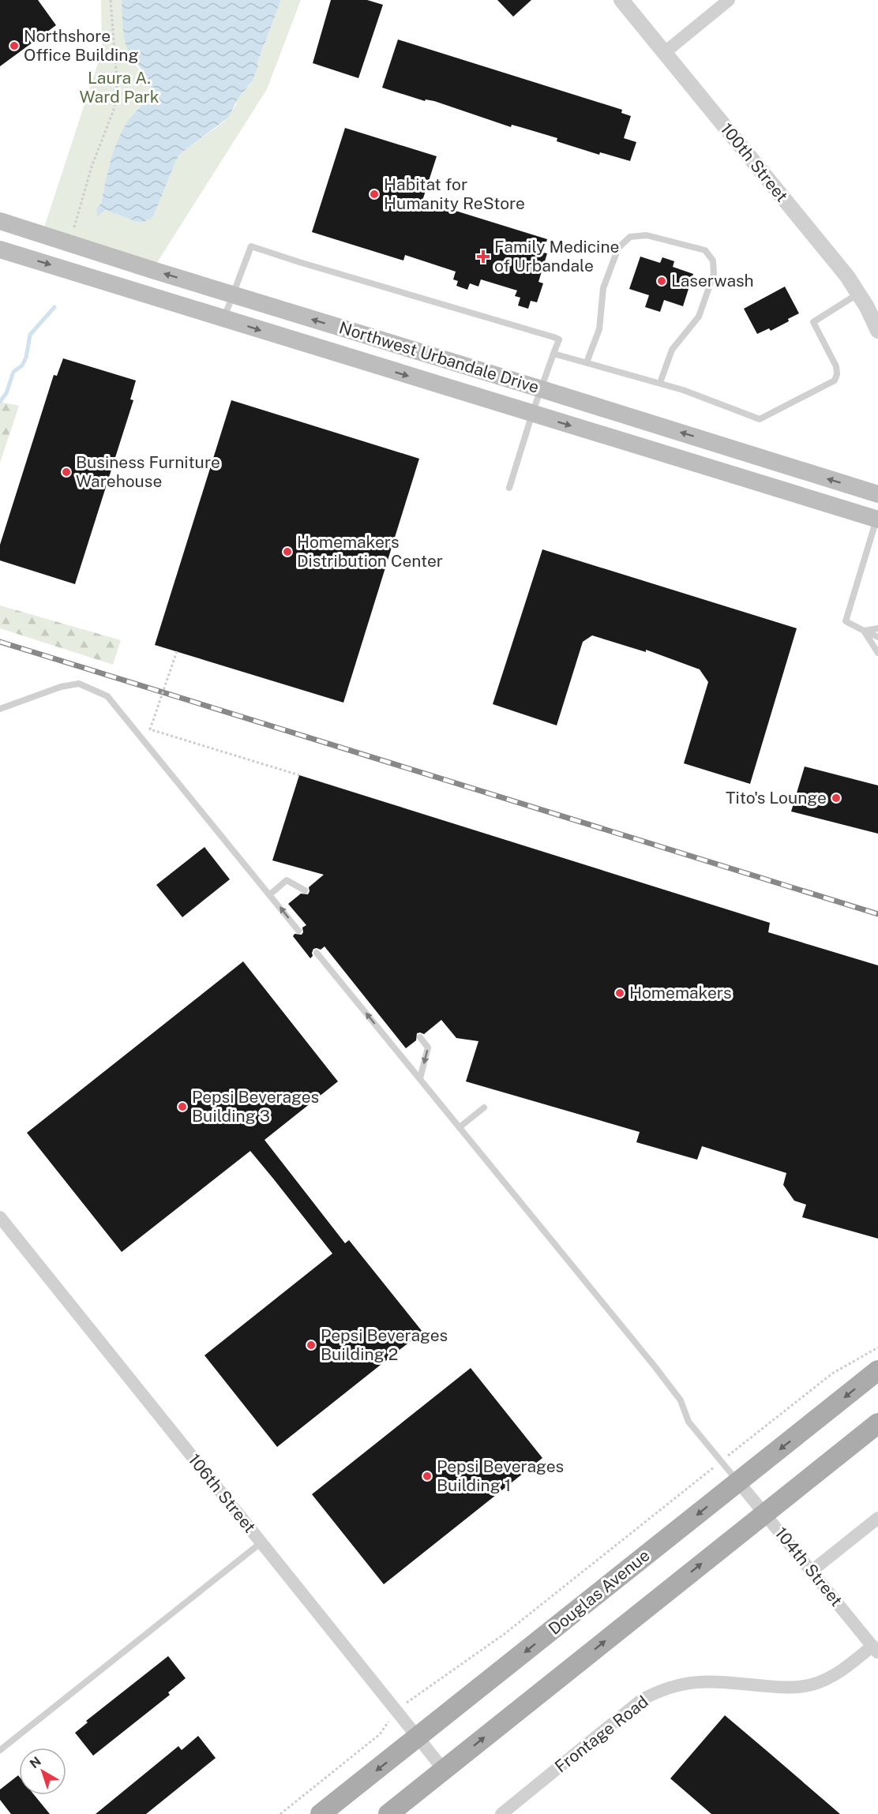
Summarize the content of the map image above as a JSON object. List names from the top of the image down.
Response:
{
  "streets": {
    "main road": ["Northwest Urbandale Drive", "Douglas Avenue"],
    "street": [
      "100th Street",
      "106th Street",
      "104th Street",
      "Frontage Road"
    ]
  },
  "crossings": [
    ["106th Street", "Douglas Avenue"],
    ["104th Street", "Douglas Avenue"],
    ["104th Street", "Frontage Road"]
  ],
  "parks": ["Laura A. Ward Park"],
  "places": {
    "other": [
      "Northshore Office Building",
      "Habitat for Humanity ReStore",
      "Laserwash",
      "Business Furniture Warehouse",
      "Homemakers Distribution Center",
      "Tito's Lounge",
      "Homemakers",
      "Pepsi Beverages Building 3",
      "Pepsi Beverages Building 2",
      "Pepsi Beverages Building 1"
    ],
    "health": ["Family Medicine of Urbandale"]
  },
  "north": "top left"
}
